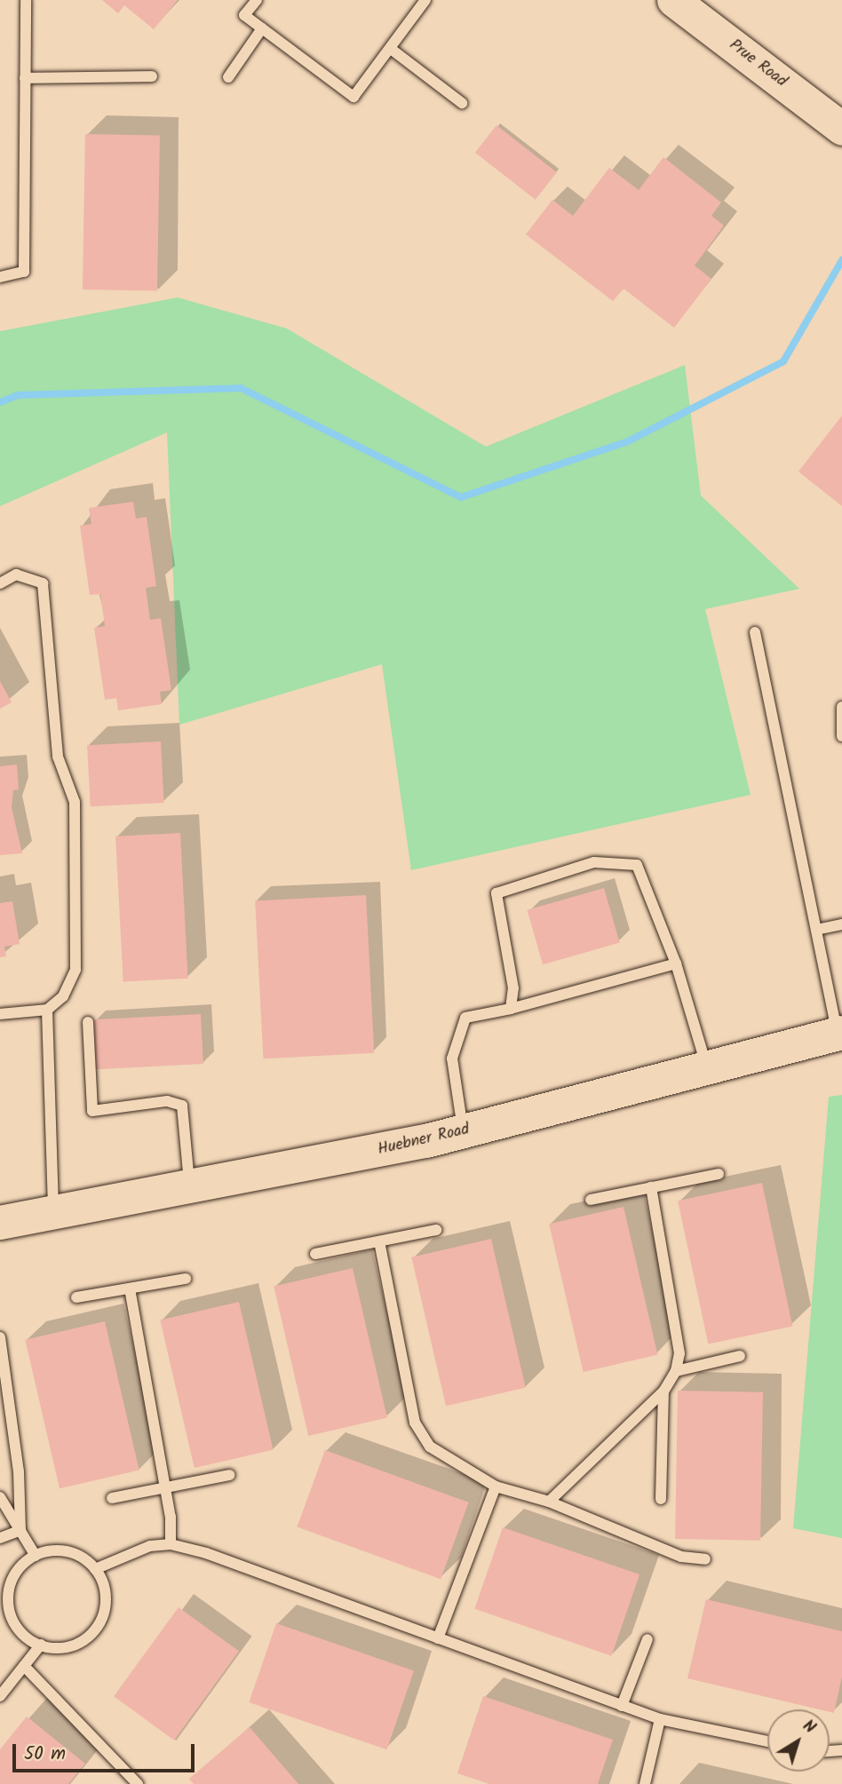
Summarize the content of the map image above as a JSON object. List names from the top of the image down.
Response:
{
  "streets": {
    "main road": ["Huebner Road"],
    "street": ["Prue Road"]
  },
  "scale_bar": "50 m",
  "north": "top right"
}
